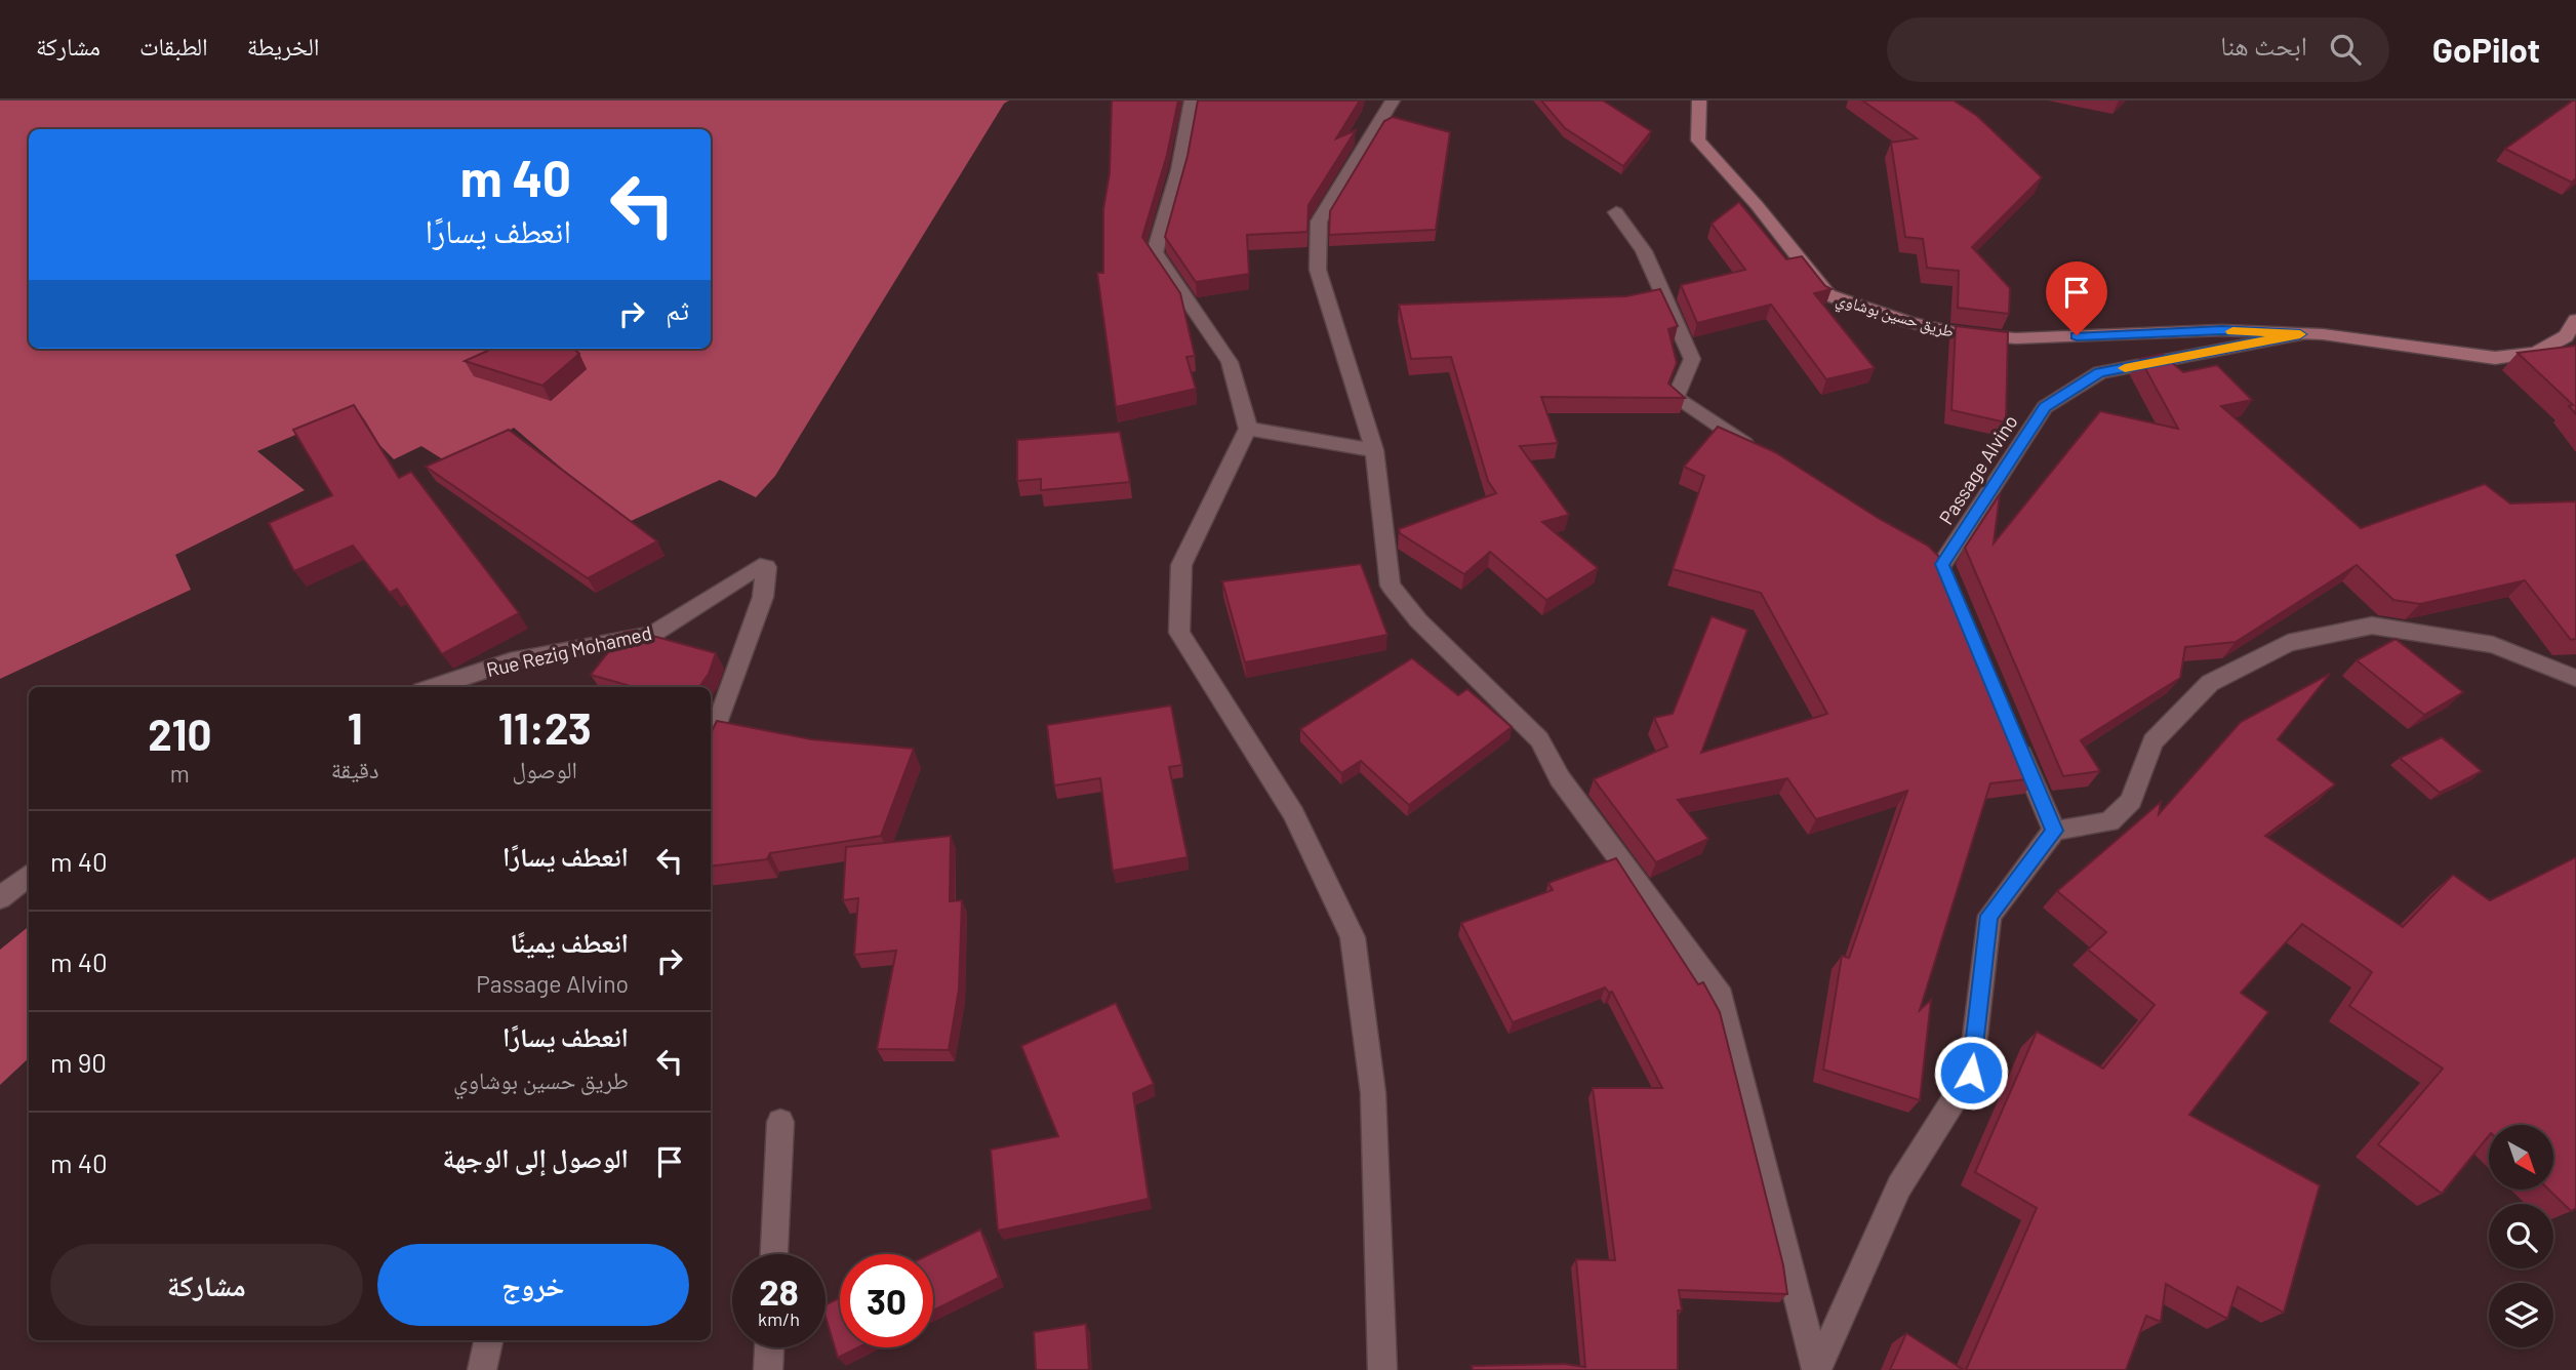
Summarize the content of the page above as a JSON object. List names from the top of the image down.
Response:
{
  "streets": {
    "street": ["طريق حسين بوشاوي", "Passage Alvino", "Rue Rezig Mohamed"]
  },
  "crossings": [
    ["طريق حسين بوشاوي", "Passage Alvino"]
  ],
  "north": "bottom right",
  "page": {
    "header": "GoPilot",
    "search": "ابحث هنا",
    "nav": ["الخريطة", "الطبقات", "مشاركة"],
    "turn": ["40 m", "انعطف يسارًا"],
    "then": "ثم",
    "eta": [
      "11:23",
      "الوصول",
      "1",
      "دقيقة",
      "210",
      "m"
    ],
    "list": [
      {
        "name": "انعطف يسارًا",
        "value": "40 m"
      },
      {
        "name": "انعطف يمينًا",
        "note": "Passage Alvino",
        "value": "40 m"
      },
      {
        "name": "انعطف يسارًا",
        "note": "طريق حسين بوشاوي",
        "value": "90 m"
      },
      {
        "name": "الوصول إلى الوجهة",
        "value": "40 m"
      }
    ],
    "buttons": ["خروج", "مشاركة"],
    "speed": "28 km/h",
    "limit": "30"
  }
}
